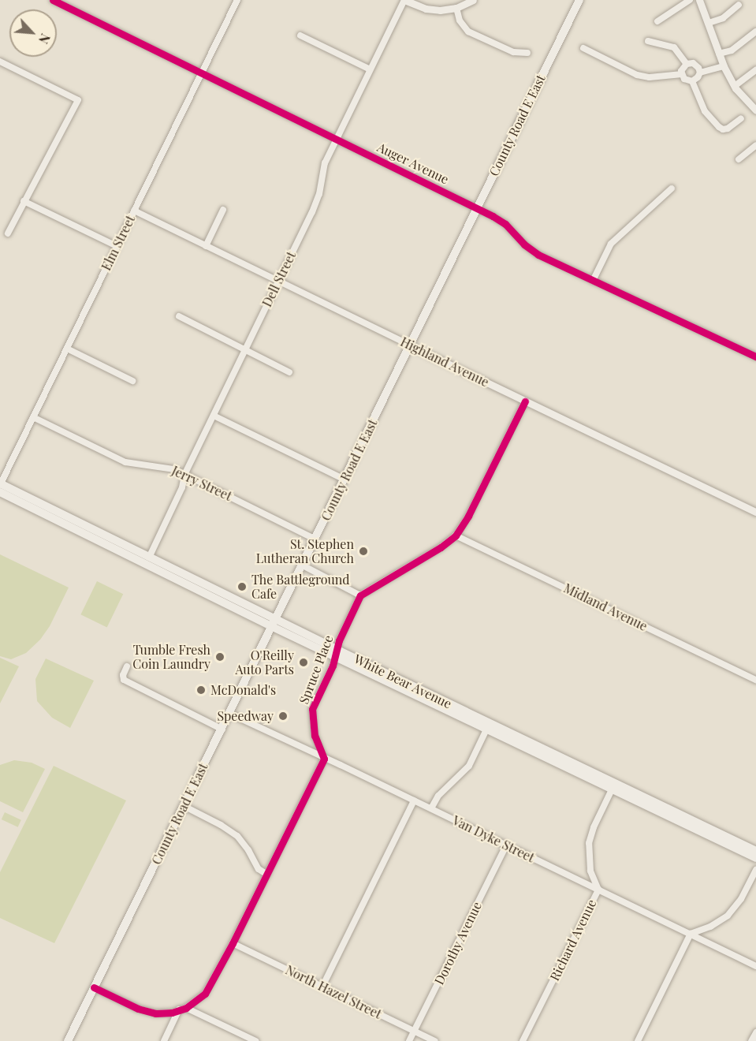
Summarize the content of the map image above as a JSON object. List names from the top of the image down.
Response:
{
  "streets": {
    "main road": ["County Road E East", "White Bear Avenue"],
    "street": [
      "Auger Avenue",
      "Elm Street",
      "Dell Street",
      "Highland Avenue",
      "Jerry Street",
      "Midland Avenue",
      "Spruce Place",
      "Van Dyke Street",
      "Richard Avenue",
      "Dorothy Avenue",
      "North Hazel Street"
    ]
  },
  "crossings": [
    ["County Road E East", "Auger Avenue"],
    ["County Road E East", "Highland Avenue"],
    ["County Road E East", "Jerry Street"],
    ["County Road E East", "White Bear Avenue"],
    ["County Road E East", "Van Dyke Street"],
    ["Auger Avenue", "Elm Street"],
    ["Auger Avenue", "Dell Street"],
    ["Elm Street", "Highland Avenue"],
    ["Elm Street", "Jerry Street"],
    ["Elm Street", "White Bear Avenue"],
    ["Dell Street", "Highland Avenue"],
    ["Dell Street", "Jerry Street"],
    ["Dell Street", "White Bear Avenue"],
    ["Spruce Place", "White Bear Avenue"],
    ["Spruce Place", "Van Dyke Street"],
    ["White Bear Avenue", "Richard Avenue"],
    ["Van Dyke Street", "Richard Avenue"],
    ["Van Dyke Street", "Dorothy Avenue"],
    ["Dorothy Avenue", "North Hazel Street"]
  ],
  "places": [
    "St. Stephen Lutheran Church",
    "The Battleground Cafe",
    "Tumble Fresh Coin Laundry",
    "O'Reilly Auto Parts",
    "McDonald's",
    "Speedway"
  ],
  "north": "bottom right"
}
